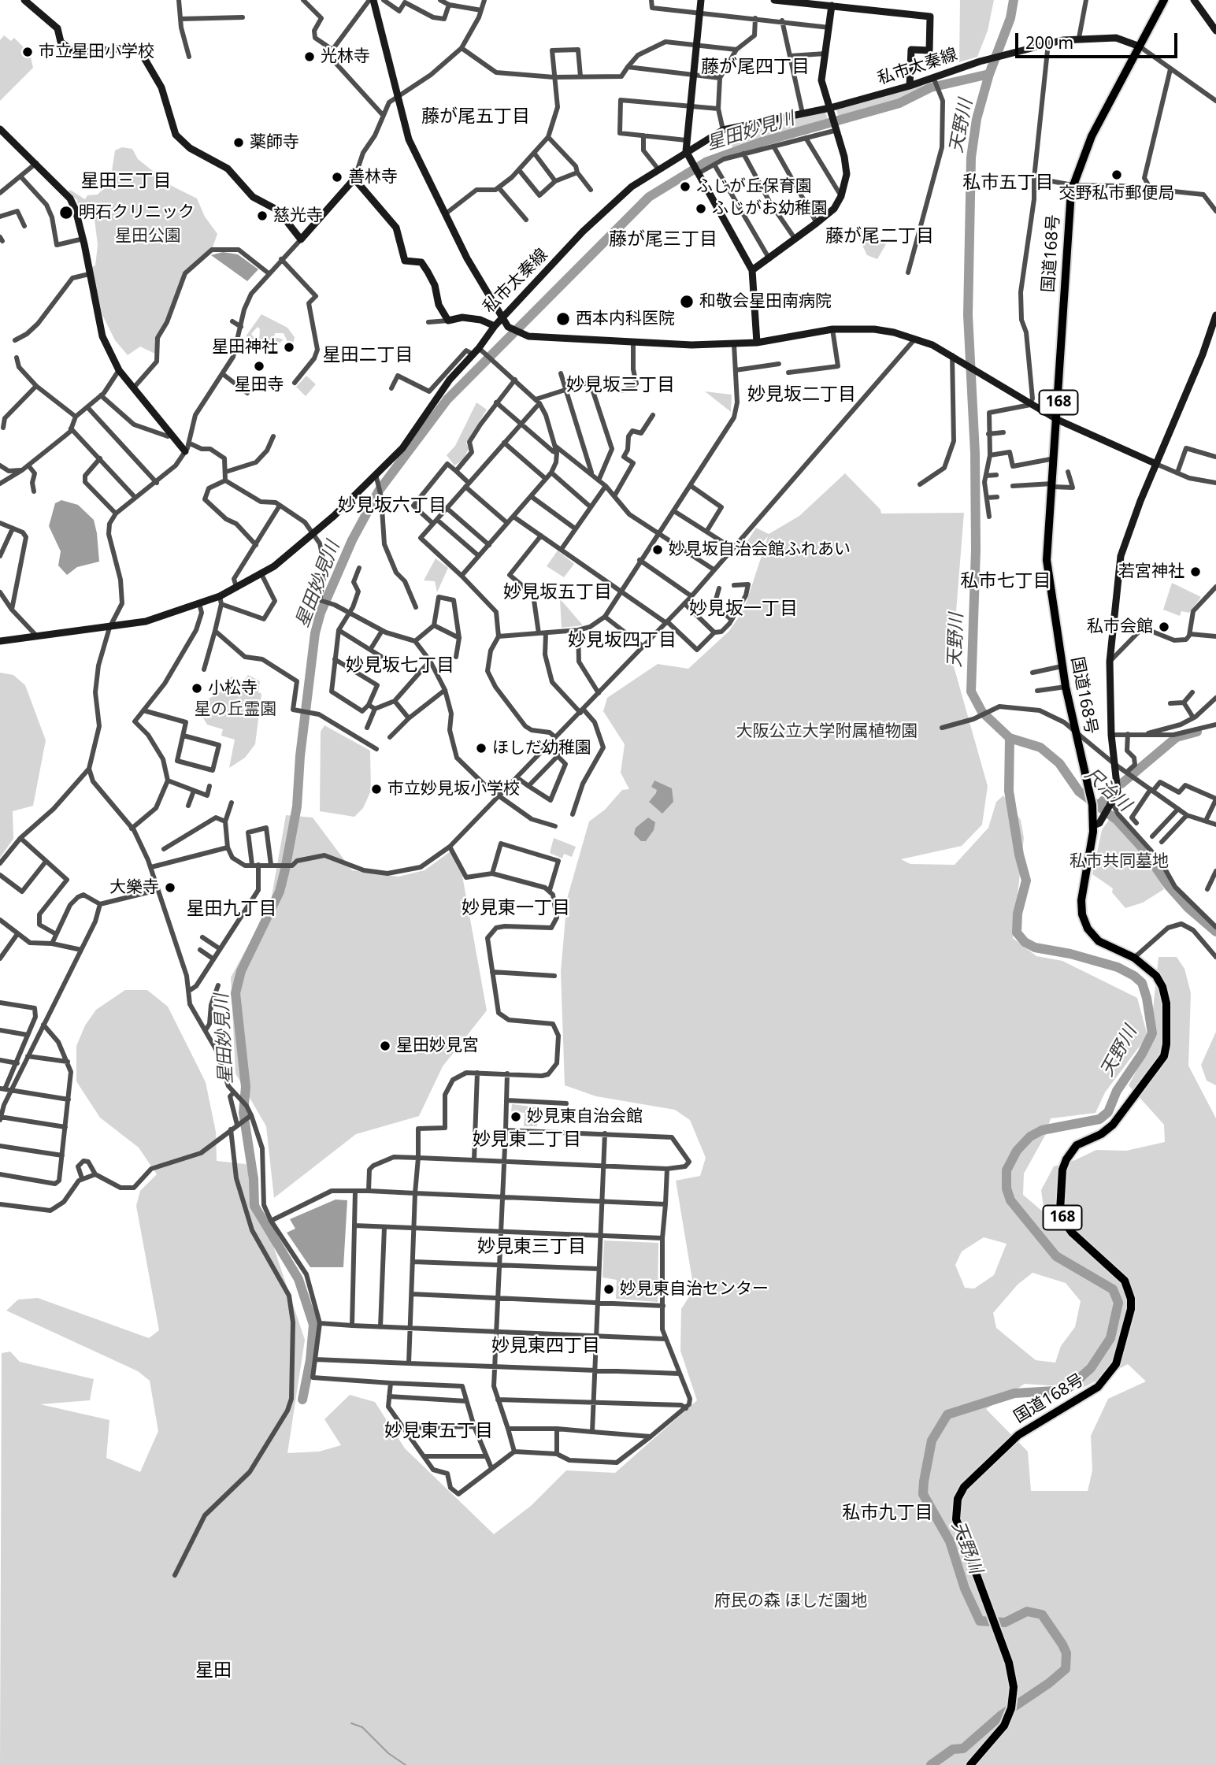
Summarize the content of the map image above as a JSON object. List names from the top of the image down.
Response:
{
  "streets": {
    "highway": ["国道168号", "168"],
    "street": ["私市太秦線"]
  },
  "crossings": [
    ["私市太秦線", "国道168号"]
  ],
  "districts": [
    "藤が尾四丁目",
    "藤が尾五丁目",
    "星田三丁目",
    "私市五丁目",
    "藤が尾二丁目",
    "藤が尾三丁目",
    "星田二丁目",
    "妙見坂三丁目",
    "妙見坂二丁目",
    "妙見坂六丁目",
    "私市七丁目",
    "妙見坂五丁目",
    "妙見坂一丁目",
    "妙見坂四丁目",
    "妙見坂七丁目",
    "妙見東一丁目",
    "星田九丁目",
    "妙見東二丁目",
    "妙見東三丁目",
    "妙見東四丁目",
    "妙見東五丁目",
    "私市九丁目",
    "星田"
  ],
  "water": ["天野川", "星田妙見川", "尺治川"],
  "parks": [
    "星田公園",
    "星の丘霊園",
    "大阪公立大学附属植物園",
    "私市共同墓地",
    "府民の森 ほしだ園地"
  ],
  "places": [
    "市立星田小学校",
    "光林寺",
    "薬師寺",
    "交野私市郵便局",
    "善林寺",
    "ふじが丘保育園",
    "ふじがお幼稚園",
    "明石クリニック",
    "慈光寺",
    "和敬会星田南病院",
    "西本内科医院",
    "星田神社",
    "星田寺",
    "妙見坂自治会館ふれあい",
    "若宮神社",
    "私市会館",
    "小松寺",
    "ほしだ幼稚園",
    "市立妙見坂小学校",
    "大樂寺",
    "星田妙見宮",
    "妙見東自治会館",
    "妙見東自治センター"
  ],
  "scale_bar": "200 m"
}
